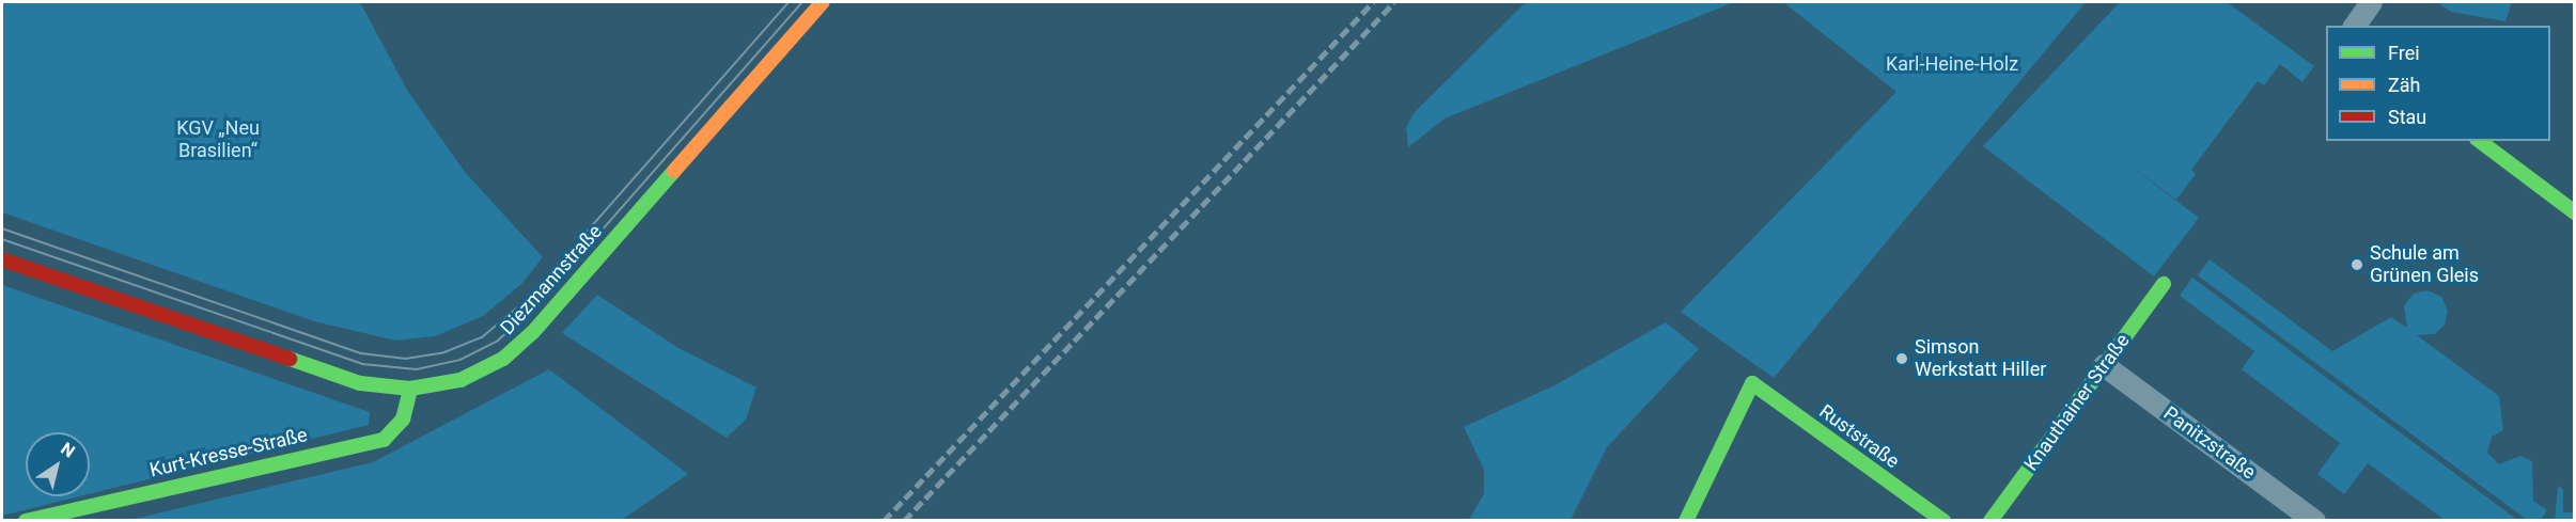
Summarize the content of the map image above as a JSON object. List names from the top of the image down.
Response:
{
  "streets": {
    "street": [
      "Diezmannstraße",
      "Knauthainer Straße",
      "Ruststraße",
      "Panitzstraße",
      "Kurt-Kresse-Straße"
    ]
  },
  "crossings": [
    ["Diezmannstraße", "Kurt-Kresse-Straße"],
    ["Knauthainer Straße", "Panitzstraße"]
  ],
  "parks": ["Karl-Heine-Holz", "KGV „Neu Brasilien“"],
  "places": ["Schule am Grünen Gleis", "Simson Werkstatt Hiller"],
  "legend": ["Frei", "Zäh", "Stau"],
  "north": "top right"
}
